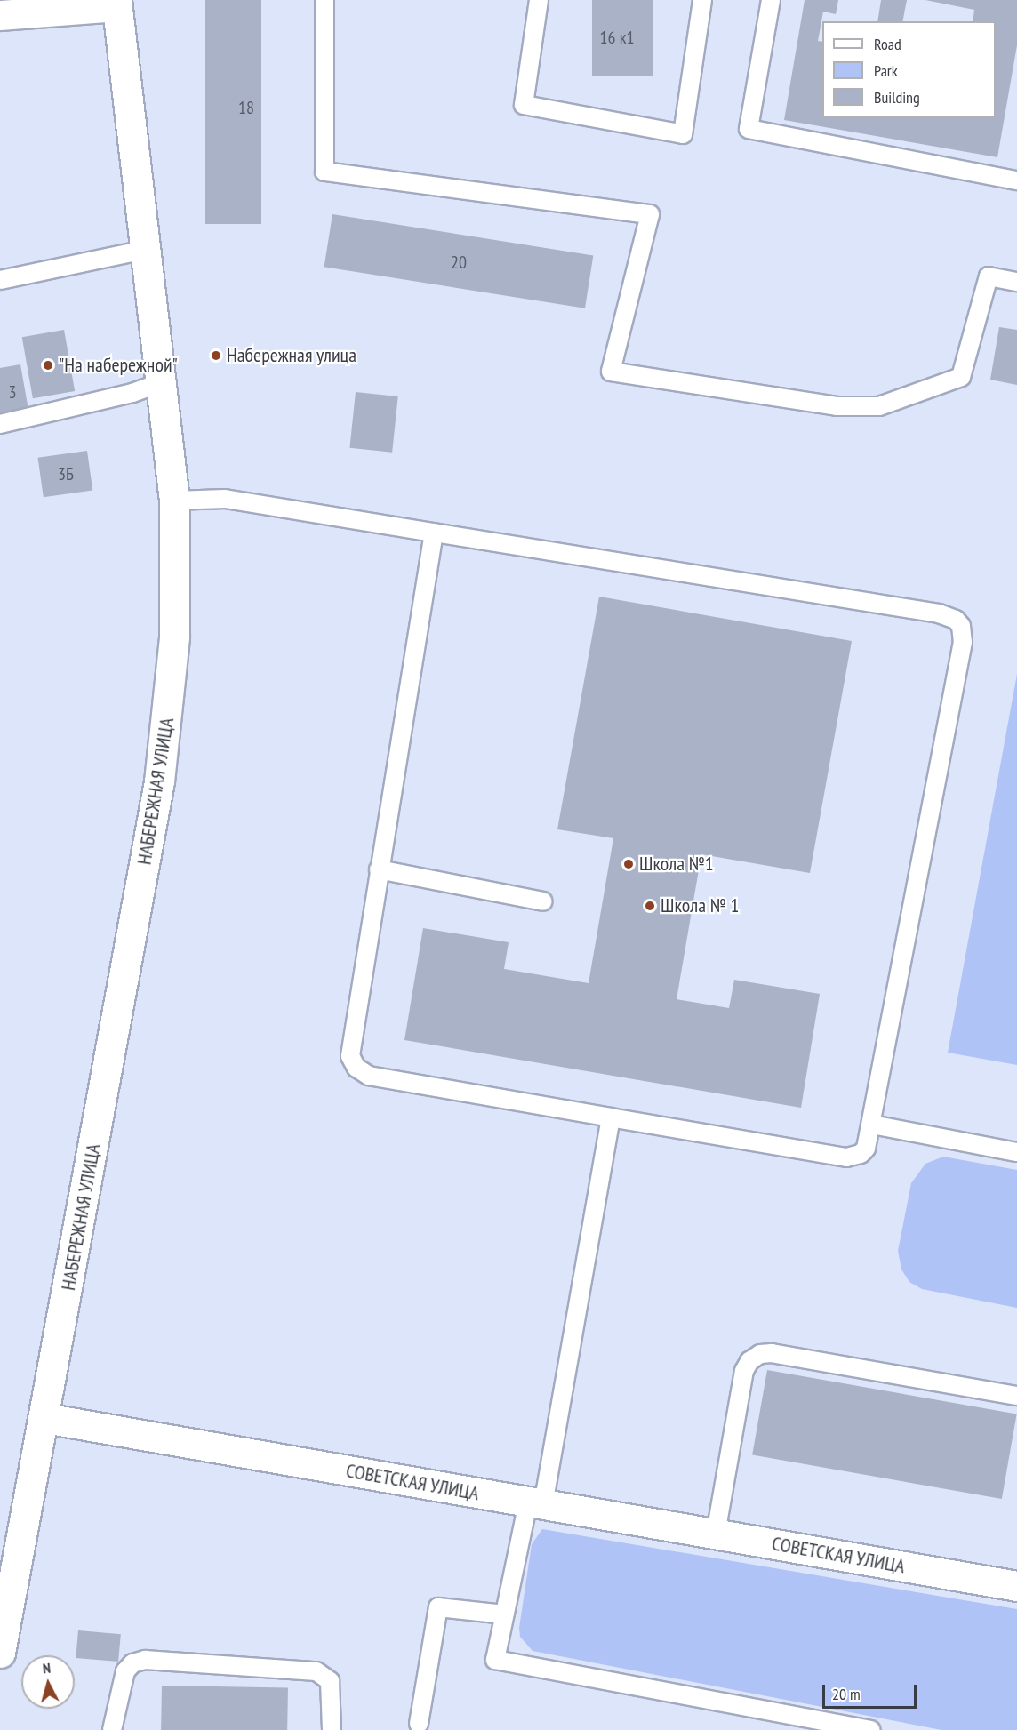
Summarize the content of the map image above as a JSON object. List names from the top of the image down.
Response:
{
  "streets": {
    "street": ["НАБЕРЕЖНАЯ УЛИЦА", "СОВЕТСКАЯ УЛИЦА"]
  },
  "crossings": [
    ["НАБЕРЕЖНАЯ УЛИЦА", "СОВЕТСКАЯ УЛИЦА"]
  ],
  "places": [
    "Набережная улица",
    "\"На набережной\"",
    "Школа №1",
    "Школа № 1"
  ],
  "house_numbers": [
    "16 к1",
    "18",
    "20",
    "3",
    "3Б"
  ],
  "legend": ["Road", "Park", "Building"],
  "scale_bar": "20 m",
  "north": "top"
}
